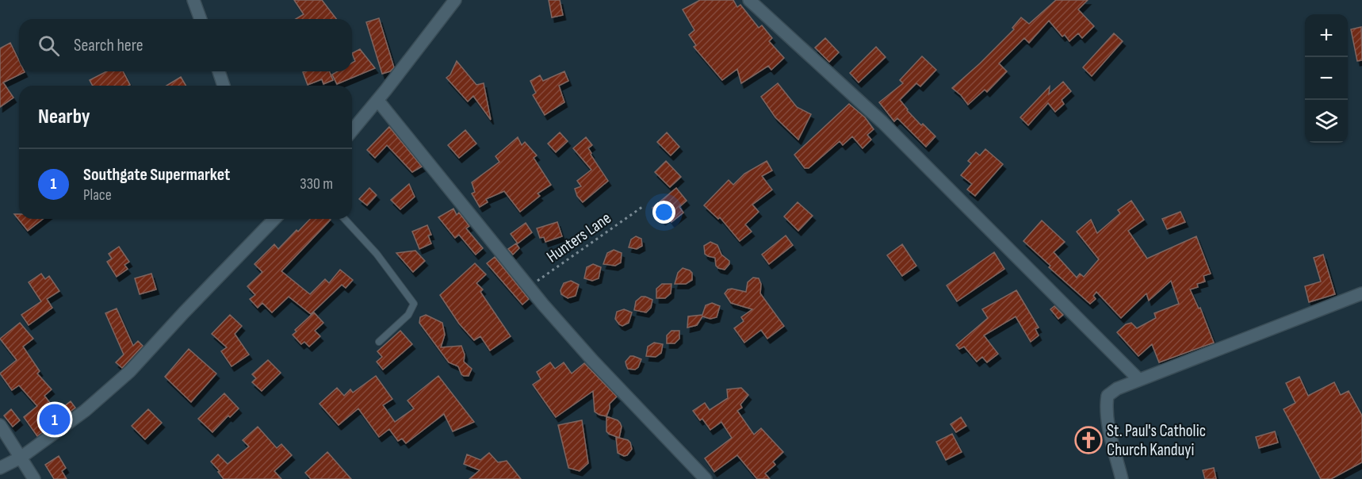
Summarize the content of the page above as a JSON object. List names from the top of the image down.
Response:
{
  "streets": {
    "path": ["Hunters Lane"]
  },
  "places": {
    "church": ["St. Paul's Catholic Church Kanduyi"]
  },
  "page": {
    "map_buttons": ["+", "−"],
    "search": "Search here",
    "heading": "Nearby",
    "list": [
      {
        "mark": "1",
        "name": "Southgate Supermarket",
        "note": "Place",
        "value": "330 m"
      }
    ],
    "pins": "1"
  }
}
